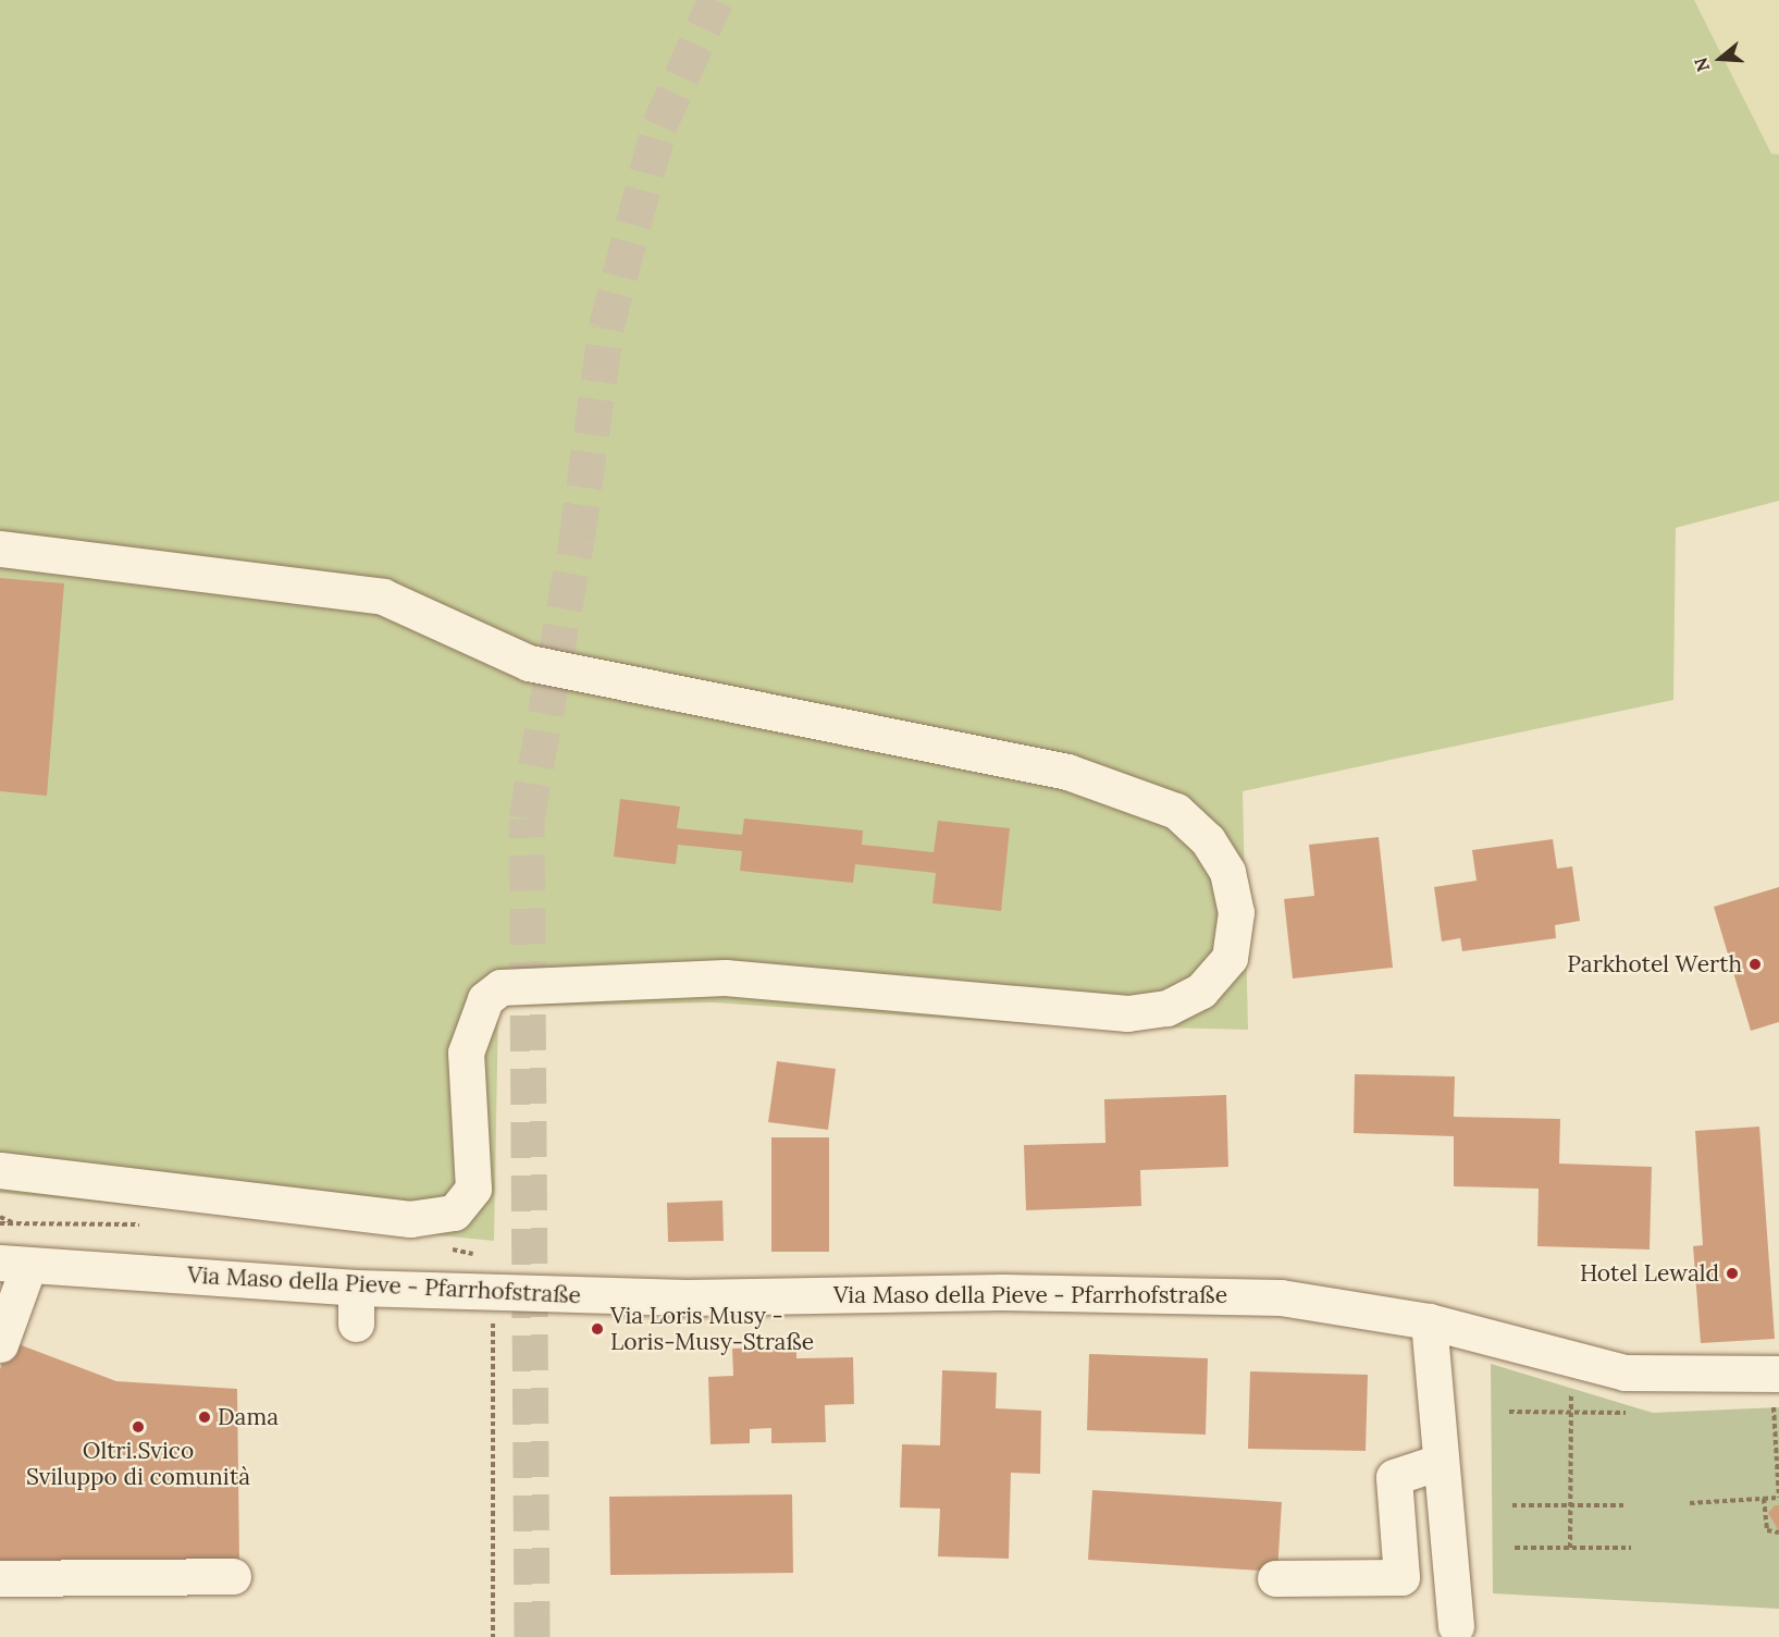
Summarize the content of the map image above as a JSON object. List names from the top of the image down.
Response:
{
  "streets": {
    "street": ["Via Maso della Pieve - Pfarrhofstraße"]
  },
  "places": [
    "Parkhotel Werth",
    "Hotel Lewald",
    "Via Loris Musy - Loris-Musy-Straße",
    "Dama",
    "Oltri.Svico Sviluppo di comunità"
  ],
  "north": "left"
}
